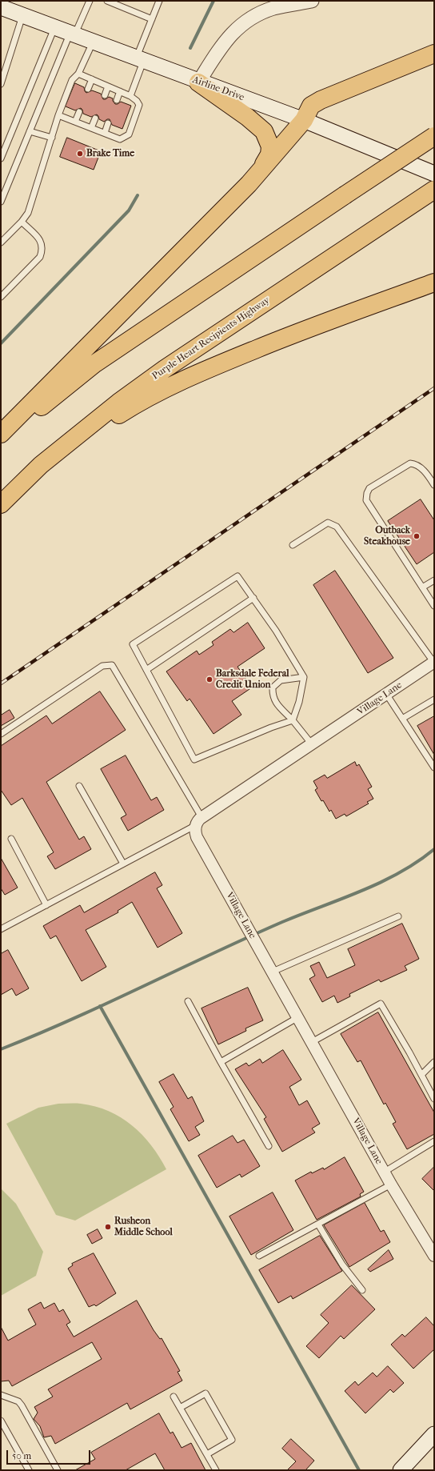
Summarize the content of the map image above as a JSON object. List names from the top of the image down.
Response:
{
  "streets": {
    "highway": ["Purple Heart Recipients Highway"],
    "main road": ["Airline Drive"],
    "street": ["Village Lane"]
  },
  "places": [
    "Brake Time",
    "Outback Steakhouse",
    "Barksdale Federal Credit Union",
    "Rusheon Middle School"
  ],
  "scale_bar": "50 m"
}
